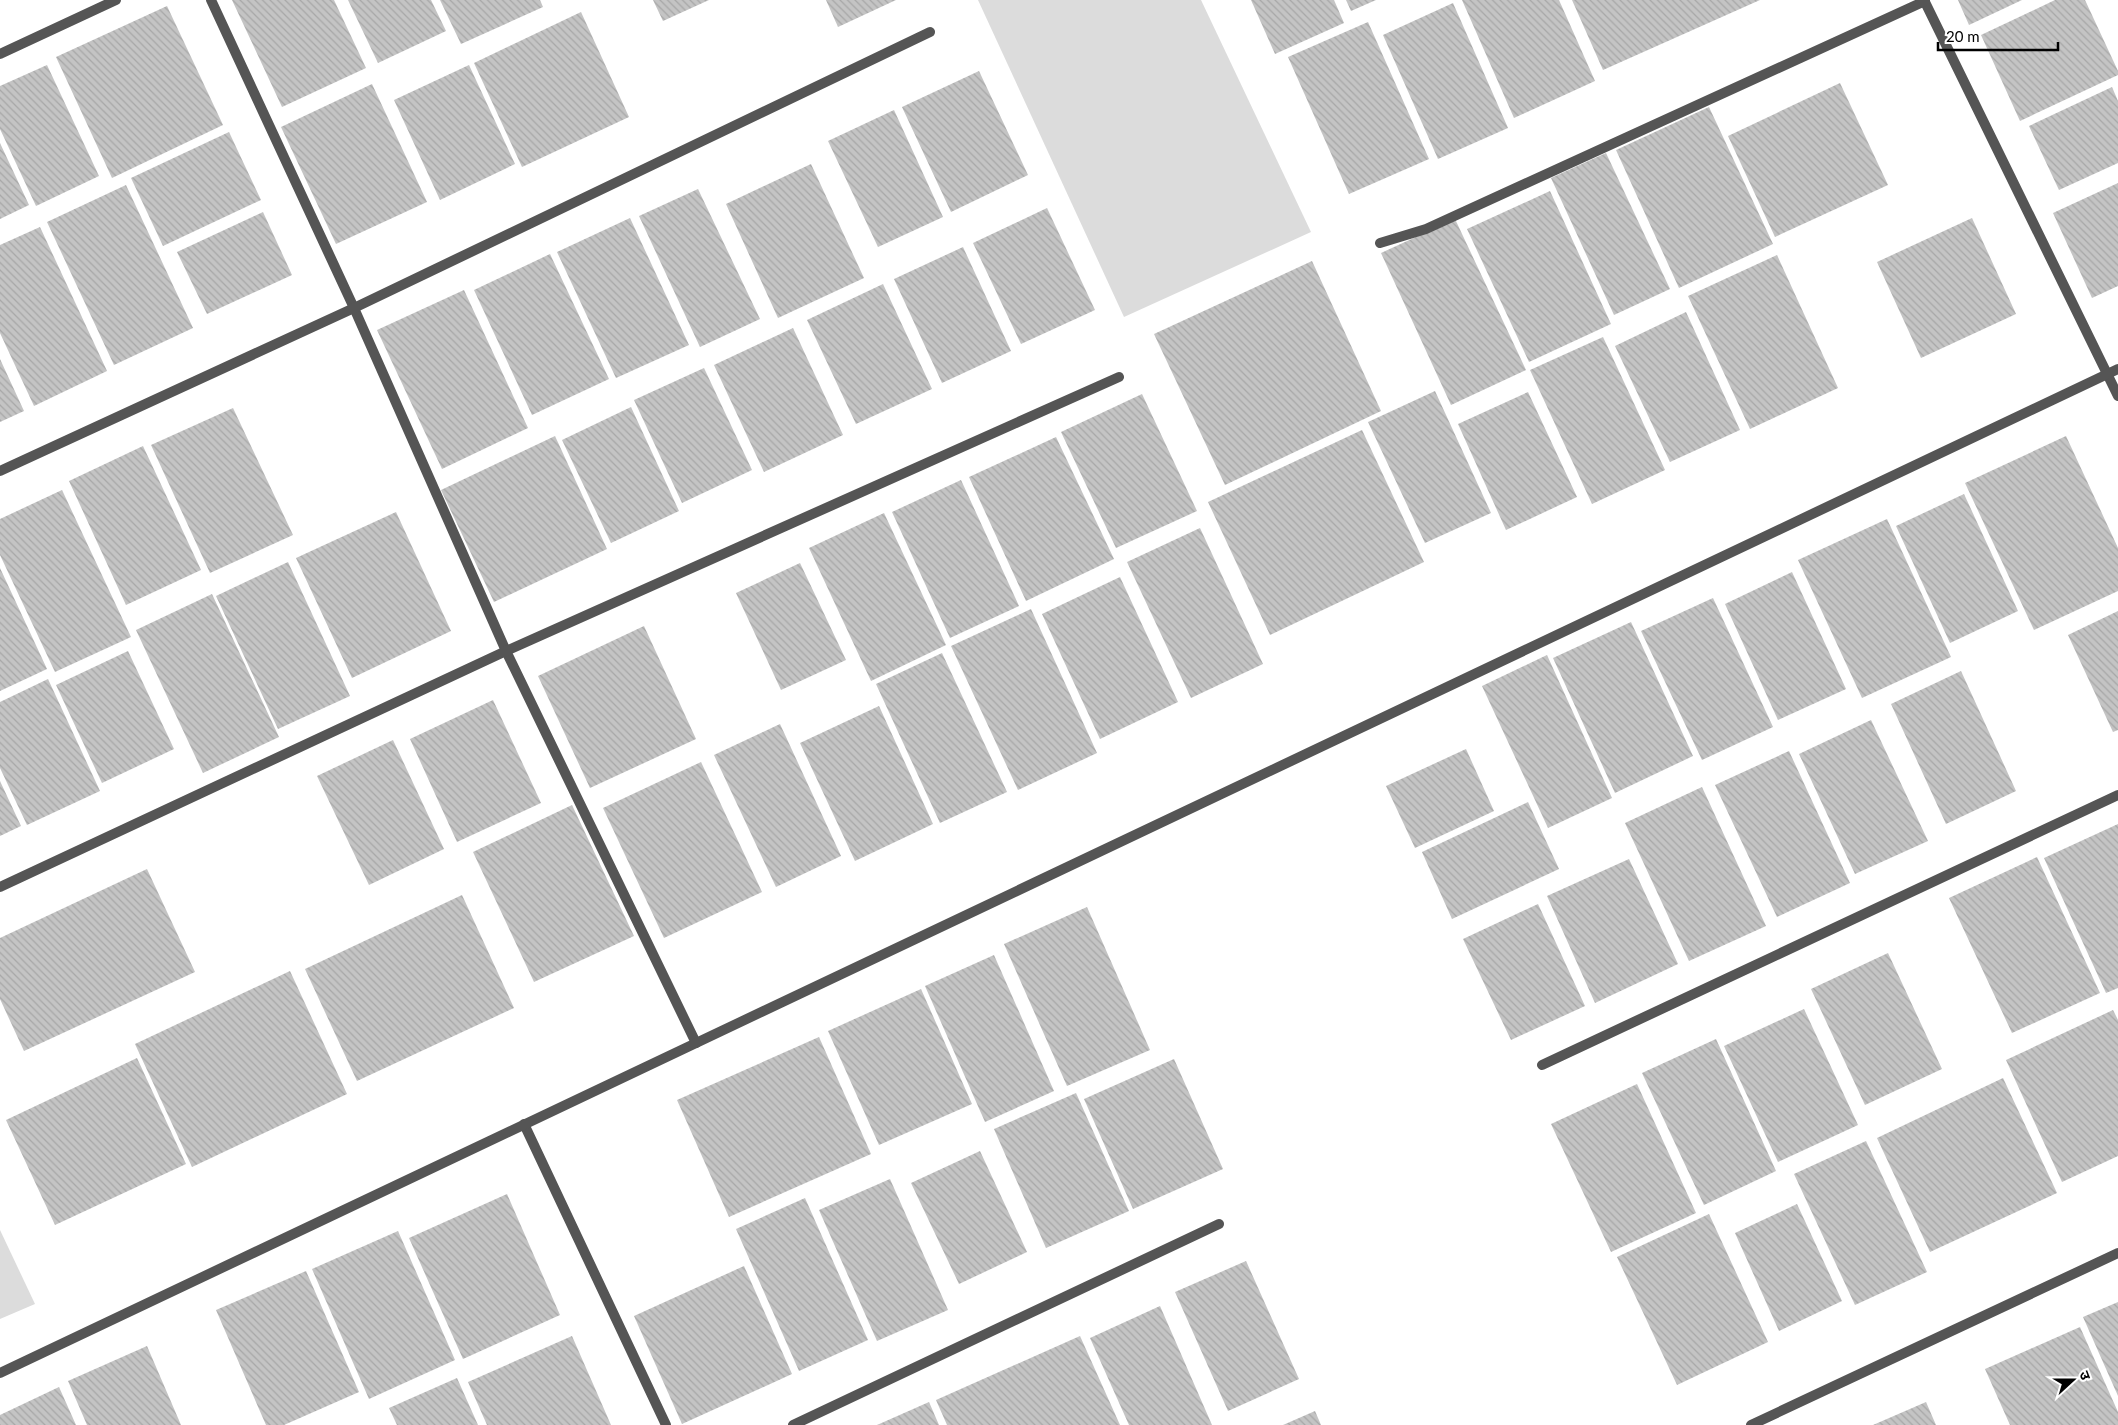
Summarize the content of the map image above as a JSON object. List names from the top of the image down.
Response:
{
  "scale_bar": "20 m",
  "north": "right"
}
